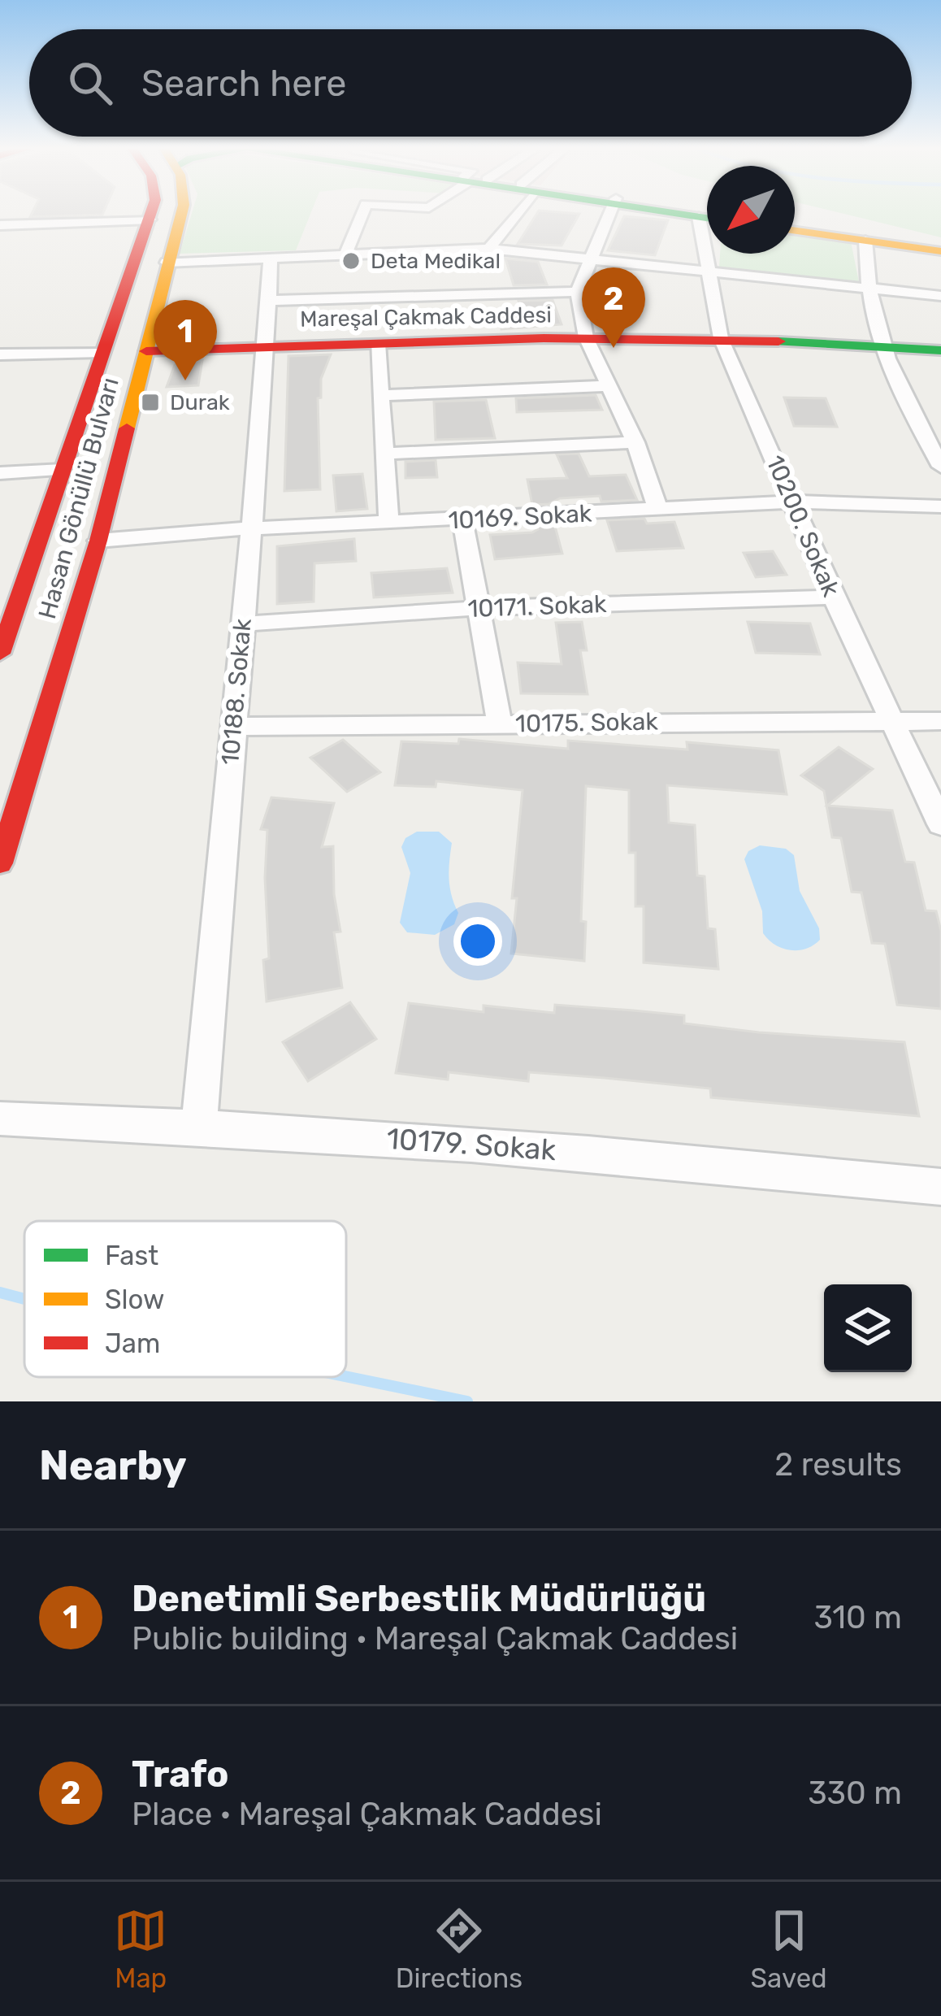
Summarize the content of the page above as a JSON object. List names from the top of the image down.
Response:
{
  "streets": {
    "main road": ["Mareşal Çakmak Caddesi", "Hasan Gönüllü Bulvarı"],
    "street": [
      "10169. Sokak",
      "10200. Sokak",
      "10171. Sokak",
      "10188. Sokak",
      "10175. Sokak",
      "10179. Sokak"
    ]
  },
  "crossings": [
    ["Mareşal Çakmak Caddesi", "Hasan Gönüllü Bulvarı"],
    ["Mareşal Çakmak Caddesi", "10200. Sokak"],
    ["Mareşal Çakmak Caddesi", "10188. Sokak"],
    ["Hasan Gönüllü Bulvarı", "10169. Sokak"],
    ["10169. Sokak", "10200. Sokak"],
    ["10169. Sokak", "10188. Sokak"],
    ["10200. Sokak", "10171. Sokak"],
    ["10200. Sokak", "10175. Sokak"],
    ["10171. Sokak", "10188. Sokak"],
    ["10188. Sokak", "10175. Sokak"],
    ["10188. Sokak", "10179. Sokak"]
  ],
  "places": {
    "other": ["Deta Medikal"],
    "transit": ["Durak"]
  },
  "legend": ["Fast", "Slow", "Jam"],
  "north": "bottom left",
  "page": {
    "search": "Search here",
    "pins": ["2", "1"],
    "heading": ["Nearby", "2 results"],
    "list": [
      {
        "mark": "1",
        "name": "Denetimli Serbestlik Müdürlüğü",
        "note": "Public building · Mareşal Çakmak Caddesi",
        "value": "310 m"
      },
      {
        "mark": "2",
        "name": "Trafo",
        "note": "Place · Mareşal Çakmak Caddesi",
        "value": "330 m"
      }
    ],
    "nav": ["Map", "Directions", "Saved"]
  }
}
